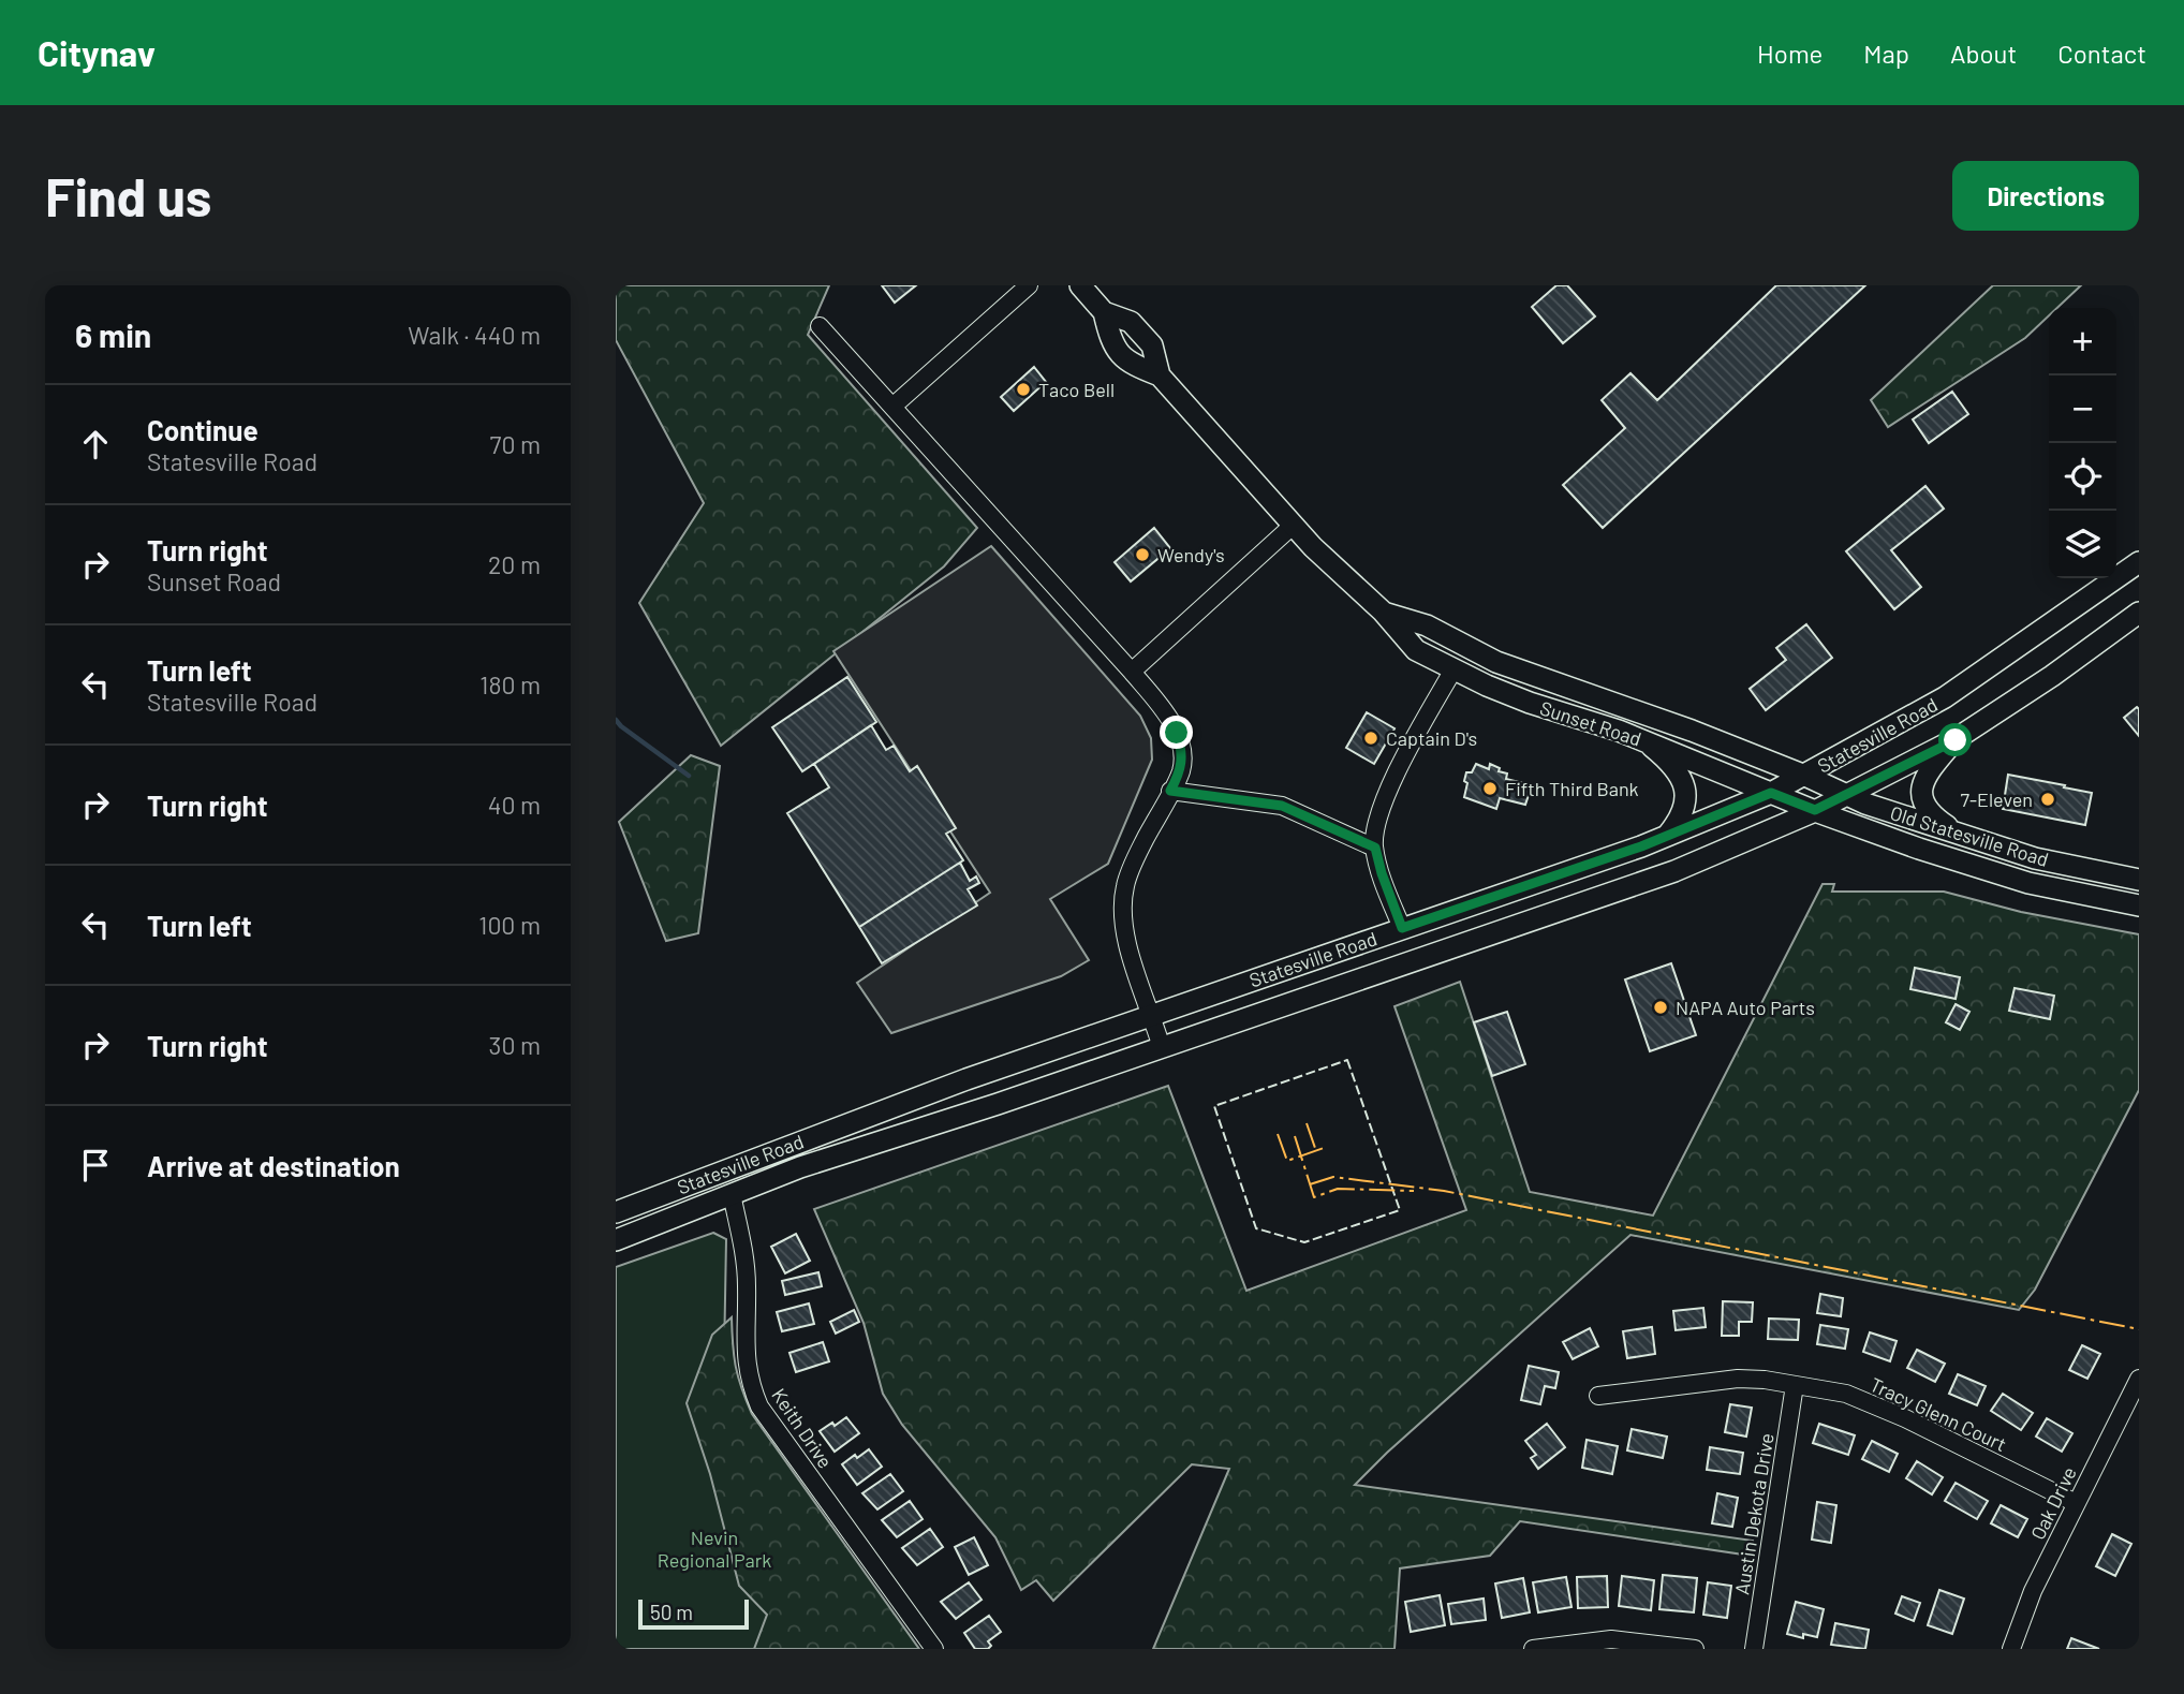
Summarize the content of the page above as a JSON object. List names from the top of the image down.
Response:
{
  "streets": {
    "main road": ["Sunset Road", "Statesville Road", "Old Statesville Road"],
    "street": [
      "Tracy Glenn Court",
      "Keith Drive",
      "Oak Drive",
      "Austin Dekota Drive"
    ]
  },
  "crossings": [
    ["Sunset Road", "Statesville Road"],
    ["Sunset Road", "Old Statesville Road"],
    ["Statesville Road", "Old Statesville Road"],
    ["Statesville Road", "Keith Drive"],
    ["Tracy Glenn Court", "Oak Drive"],
    ["Tracy Glenn Court", "Austin Dekota Drive"]
  ],
  "parks": ["Nevin Regional Park"],
  "places": [
    "Taco Bell",
    "Wendy's",
    "Captain D's",
    "Fifth Third Bank",
    "7-Eleven",
    "NAPA Auto Parts"
  ],
  "scale_bar": "50 m",
  "page": {
    "header": "Citynav",
    "nav": [
      "Home",
      "Map",
      "About",
      "Contact"
    ],
    "buttons": "Directions",
    "title": "Find us",
    "heading": ["6 min", "Walk · 440 m"],
    "map_buttons": ["+", "−"],
    "list": [
      ["Continue", "Statesville Road", "70 m"],
      ["Turn right", "Sunset Road", "20 m"],
      ["Turn left", "Statesville Road", "180 m"],
      ["Turn right", "40 m"],
      ["Turn left", "100 m"],
      ["Turn right", "30 m"],
      "Arrive at destination"
    ],
    "scale": "50 m"
  }
}
